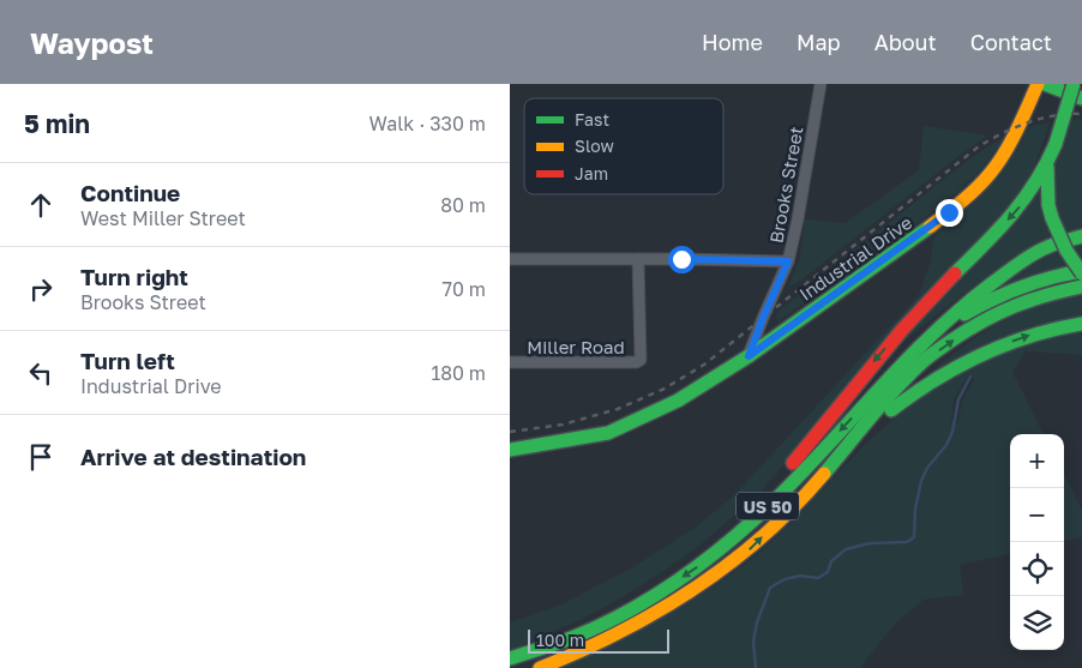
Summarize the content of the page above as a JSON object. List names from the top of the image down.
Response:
{
  "streets": {
    "main road": ["Industrial Drive", "US 50"],
    "street": ["Brooks Street", "Miller Road"]
  },
  "crossings": [
    ["Brooks Street", "Industrial Drive"]
  ],
  "legend": ["Fast", "Slow", "Jam"],
  "scale_bar": "100 m",
  "page": {
    "header": "Waypost",
    "nav": [
      "Home",
      "Map",
      "About",
      "Contact"
    ],
    "heading": ["5 min", "Walk · 330 m"],
    "list": [
      ["Continue", "West Miller Street", "80 m"],
      ["Turn right", "Brooks Street", "70 m"],
      ["Turn left", "Industrial Drive", "180 m"],
      "Arrive at destination"
    ],
    "map_buttons": ["+", "−"],
    "scale": "100 m"
  }
}
